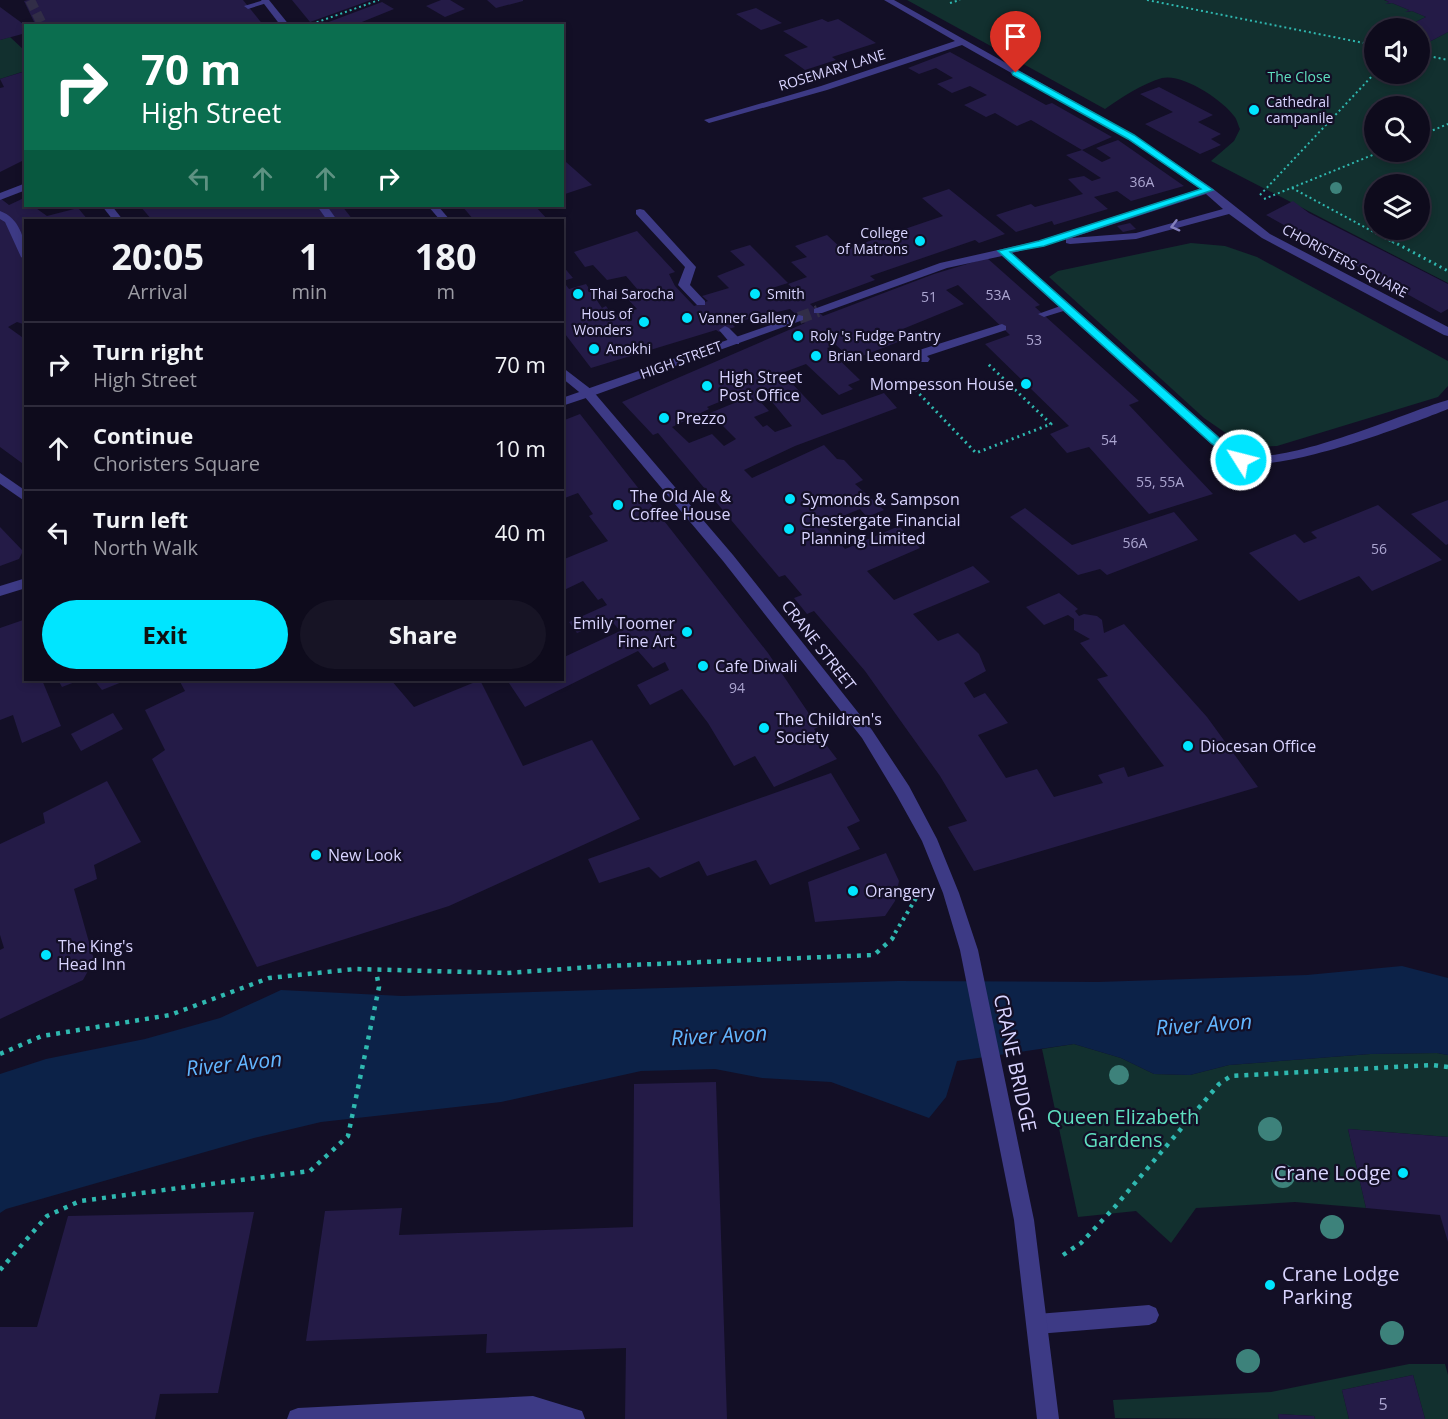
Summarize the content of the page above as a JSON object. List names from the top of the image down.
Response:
{
  "streets": {
    "street": [
      "ROSEMARY LANE",
      "CHORISTERS SQUARE",
      "HIGH STREET",
      "CRANE STREET",
      "CRANE BRIDGE"
    ]
  },
  "crossings": [
    ["ROSEMARY LANE", "CHORISTERS SQUARE"],
    ["HIGH STREET", "CRANE STREET"],
    ["CRANE STREET", "CRANE BRIDGE"]
  ],
  "water": ["River Avon"],
  "parks": ["The Close", "Queen Elizabeth Gardens"],
  "places": [
    "Cathedral campanile",
    "College of Matrons",
    "Thai Sarocha",
    "Smith",
    "Vanner Gallery",
    "Hous of Wonders",
    "Roly 's Fudge Pantry",
    "Anokhi",
    "Brian Leonard",
    "Mompesson House",
    "High Street Post Office",
    "Prezzo",
    "Symonds & Sampson",
    "The Old Ale & Coffee House",
    "Chestergate Financial Planning Limited",
    "Emily Toomer Fine Art",
    "Cafe Diwali",
    "The Children's Society",
    "Diocesan Office",
    "New Look",
    "Orangery",
    "The King's Head Inn",
    "Crane Lodge",
    "Crane Lodge Parking"
  ],
  "house_numbers": [
    "36A",
    "53A",
    "51",
    "53",
    "54",
    "55, 55A",
    "56A",
    "56",
    "94",
    "5"
  ],
  "page": {
    "turn": ["70 m", "High Street"],
    "eta": [
      "20:05",
      "Arrival",
      "1",
      "min",
      "180",
      "m"
    ],
    "list": [
      {
        "name": "Turn right",
        "note": "High Street",
        "value": "70 m"
      },
      {
        "name": "Continue",
        "note": "Choristers Square",
        "value": "10 m"
      },
      {
        "name": "Turn left",
        "note": "North Walk",
        "value": "40 m"
      }
    ],
    "buttons": ["Exit", "Share"]
  }
}
